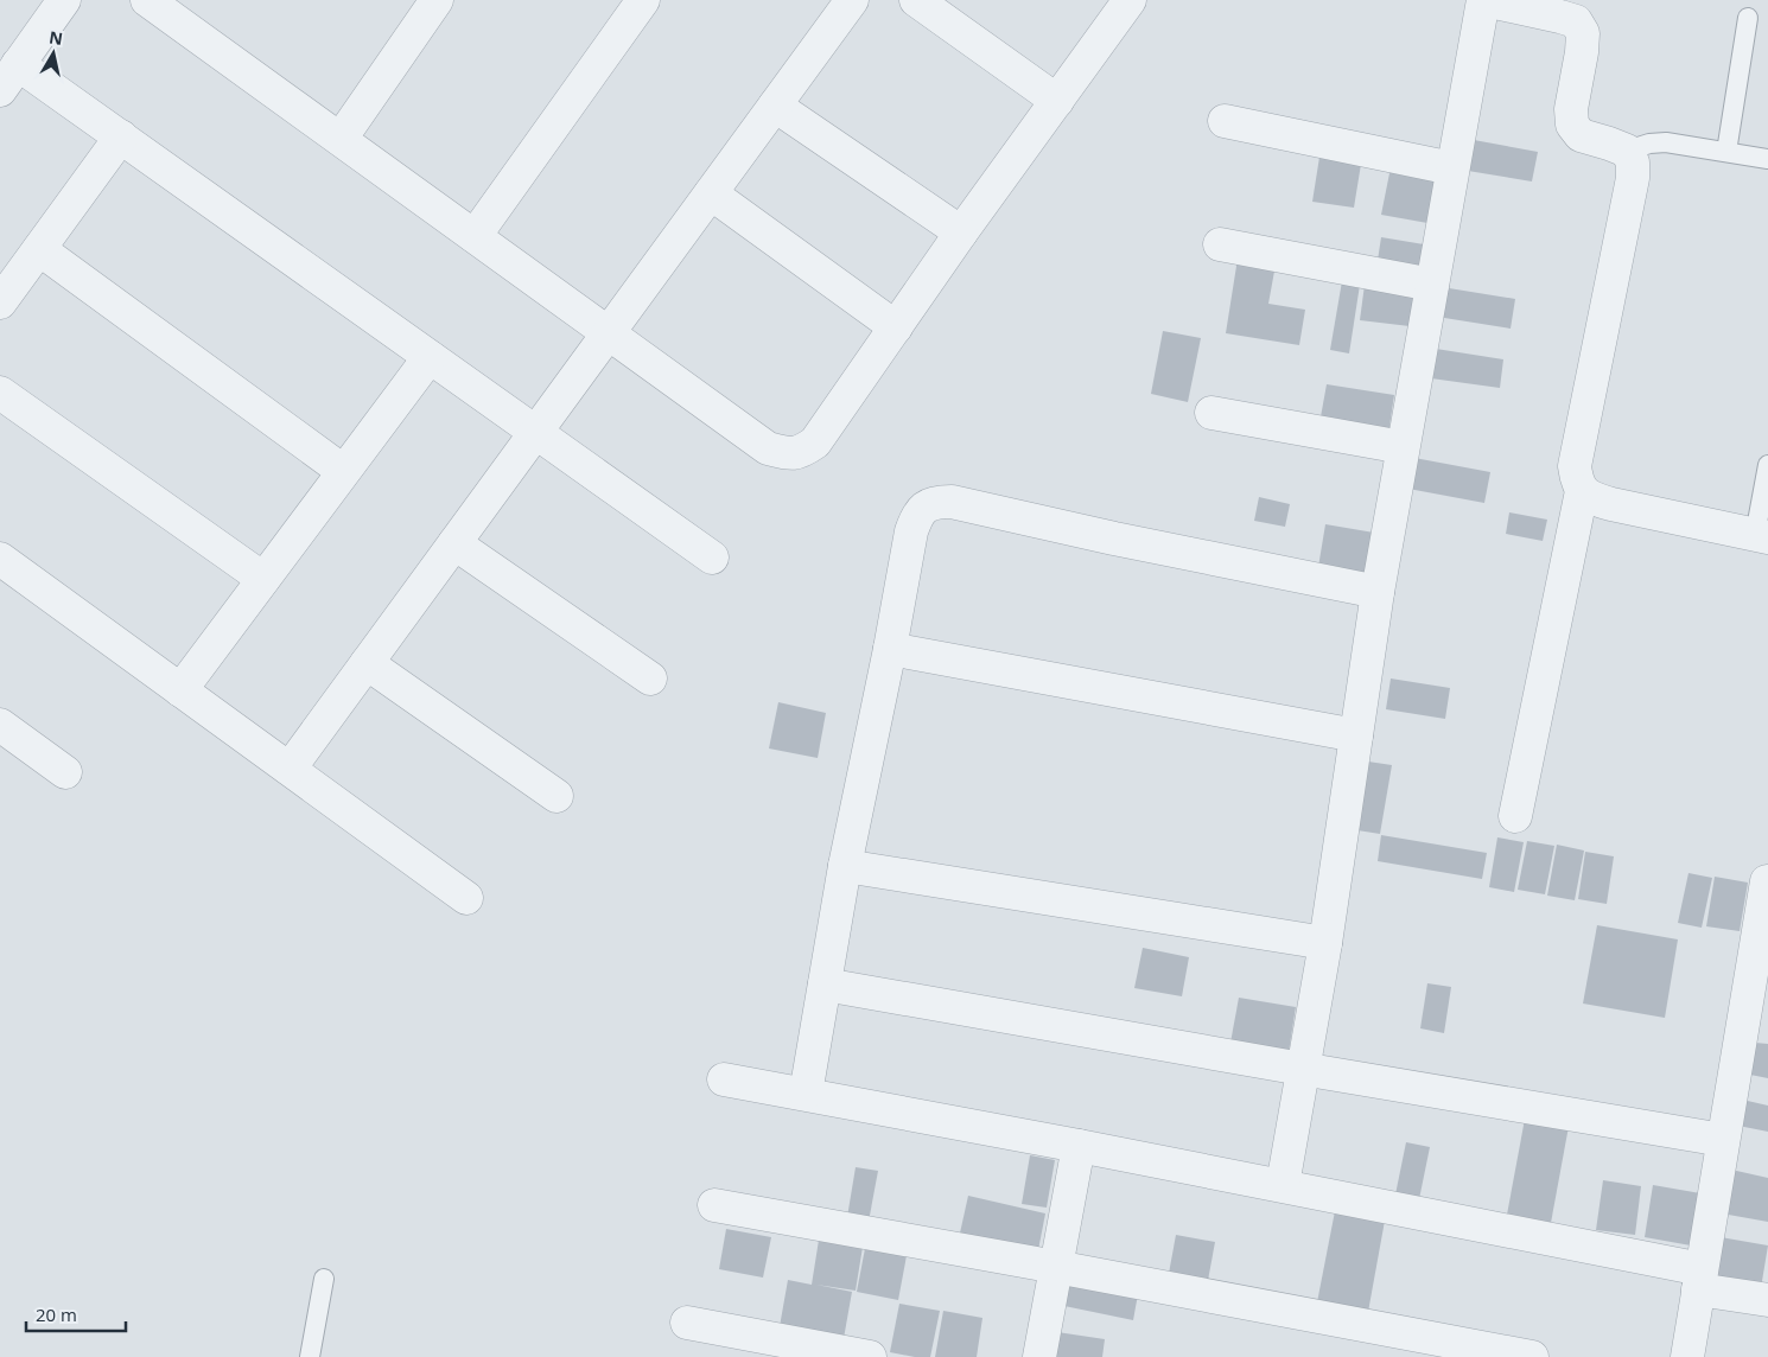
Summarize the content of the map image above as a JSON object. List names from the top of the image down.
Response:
{
  "scale_bar": "20 m",
  "north": "top"
}
